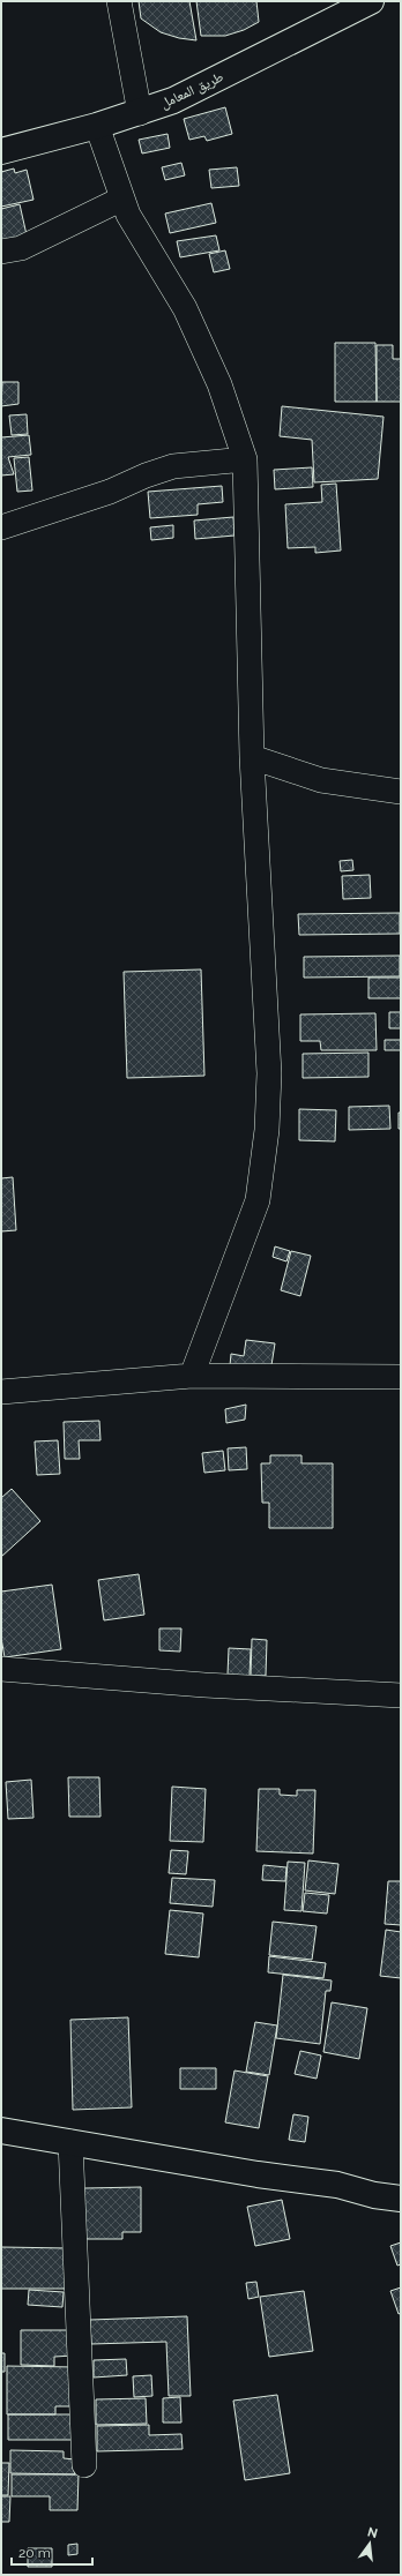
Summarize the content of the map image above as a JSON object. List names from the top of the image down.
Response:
{
  "streets": {
    "main road": ["طريق المعامل"]
  },
  "scale_bar": "20 m",
  "north": "top"
}
